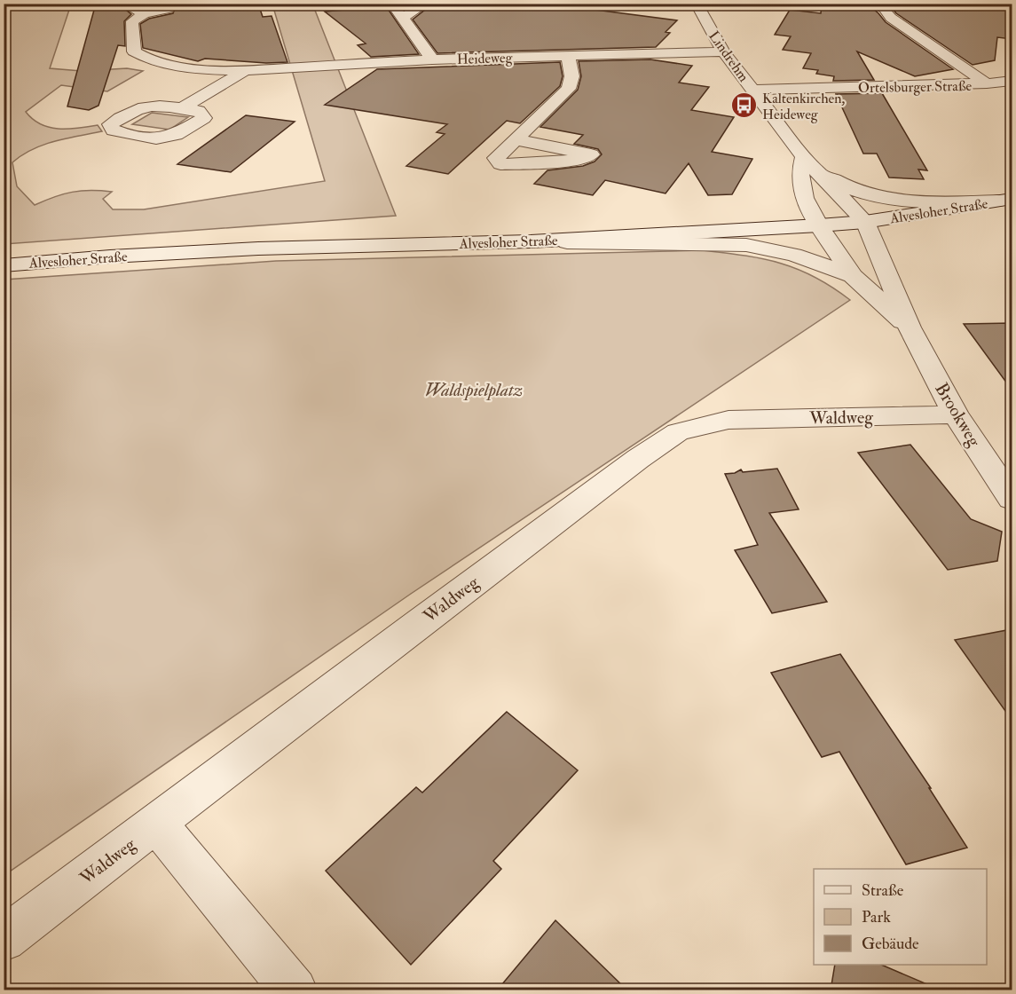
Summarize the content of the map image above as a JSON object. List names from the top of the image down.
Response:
{
  "streets": {
    "street": [
      "Lindrehm",
      "Heideweg",
      "Ortelsburger Straße",
      "Alvesloher Straße",
      "Brookweg",
      "Waldweg"
    ]
  },
  "crossings": [
    ["Lindrehm", "Heideweg"],
    ["Lindrehm", "Ortelsburger Straße"],
    ["Lindrehm", "Alvesloher Straße"],
    ["Lindrehm", "Brookweg"],
    ["Alvesloher Straße", "Brookweg"],
    ["Brookweg", "Waldweg"]
  ],
  "parks": ["Waldspielplatz"],
  "places": {
    "bus stop": ["Kaltenkirchen, Heideweg"]
  },
  "legend": ["Straße", "Park", "Gebäude"]
}
